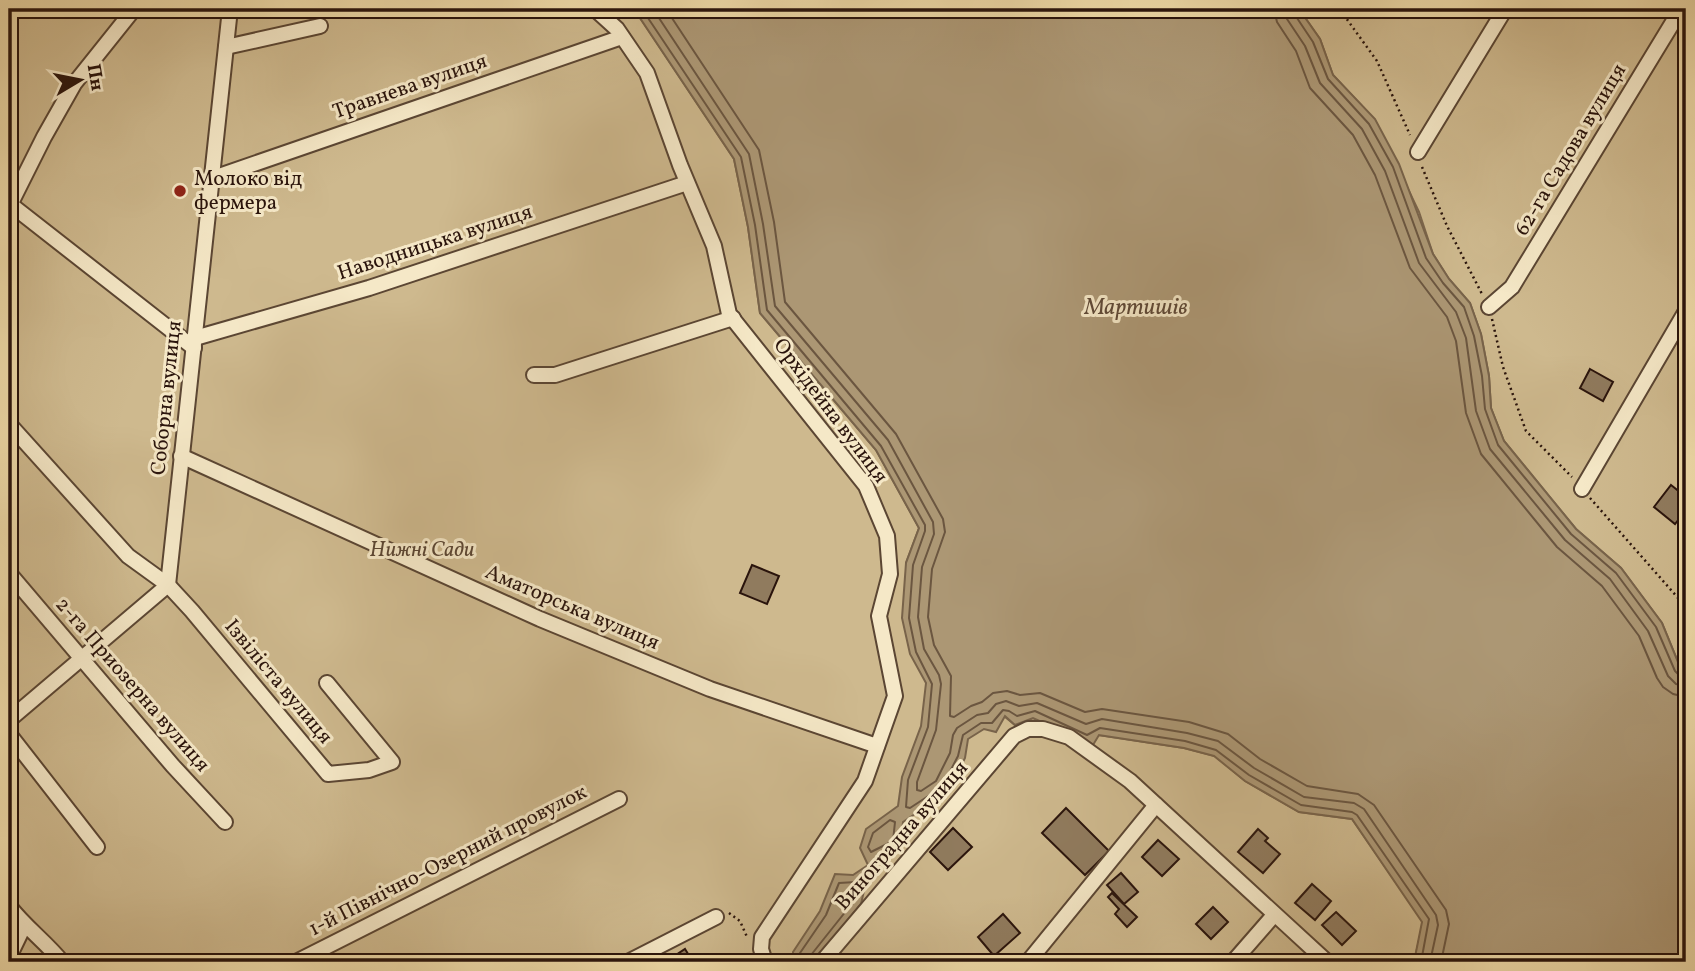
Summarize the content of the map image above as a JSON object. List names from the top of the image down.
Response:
{
  "streets": {
    "street": [
      "Травнева вулиця",
      "62-га Садова вулиця",
      "Наводницька вулиця",
      "Соборна вулиця",
      "Орхідейна вулиця",
      "Аматорська вулиця",
      "Ізвіліста вулиця",
      "2-га Приозерна вулиця",
      "Виноградна вулиця",
      "1-й Північно-Озерний провулок"
    ]
  },
  "crossings": [
    ["Травнева вулиця", "Соборна вулиця"],
    ["Травнева вулиця", "Орхідейна вулиця"],
    ["Наводницька вулиця", "Соборна вулиця"],
    ["Наводницька вулиця", "Орхідейна вулиця"],
    ["Соборна вулиця", "Аматорська вулиця"],
    ["Соборна вулиця", "Ізвіліста вулиця"],
    ["Орхідейна вулиця", "Аматорська вулиця"]
  ],
  "water": ["Мартишів"],
  "parks": ["Нижні Сади"],
  "places": ["Молоко від фермера"],
  "north": "right"
}
